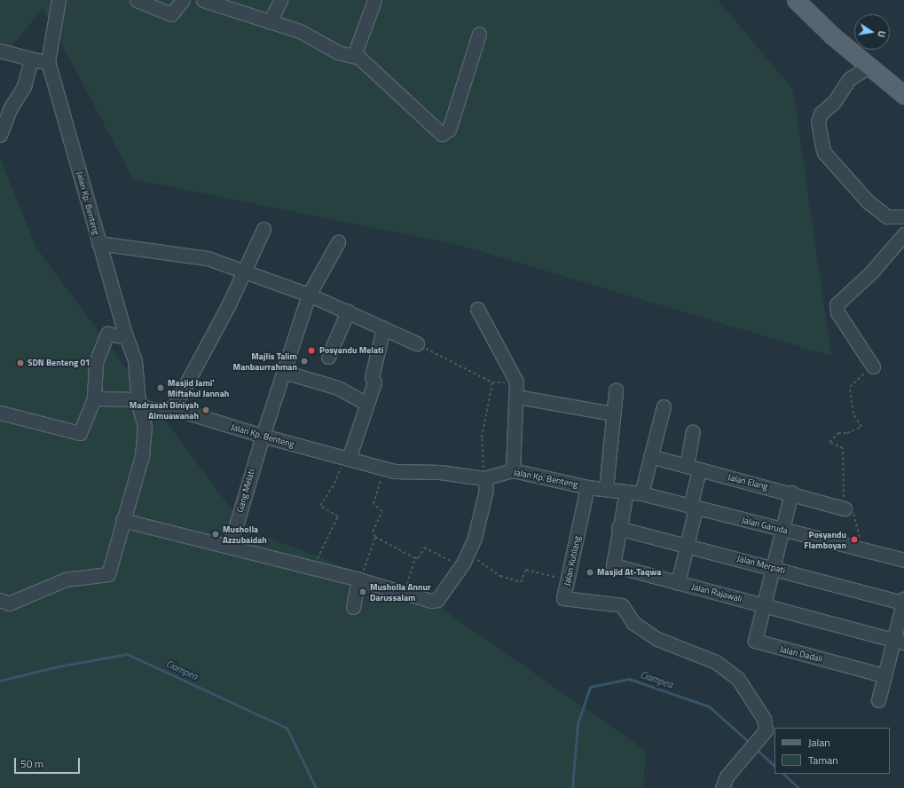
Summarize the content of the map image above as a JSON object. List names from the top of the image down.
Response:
{
  "streets": {
    "street": [
      "Jalan Kp. Benteng",
      "Jalan Elang",
      "Gang Melati",
      "Jalan Garuda",
      "Jalan Kutilang",
      "Jalan Merpati",
      "Jalan Rajawali",
      "Jalan Dadali"
    ]
  },
  "crossings": [
    ["Jalan Kp. Benteng", "Gang Melati"],
    ["Jalan Kp. Benteng", "Jalan Garuda"],
    ["Jalan Kp. Benteng", "Jalan Kutilang"],
    ["Jalan Garuda", "Jalan Rajawali"],
    ["Jalan Merpati", "Jalan Rajawali"],
    ["Jalan Rajawali", "Jalan Dadali"]
  ],
  "water": ["Ciampea"],
  "places": [
    "Posyandu Melati",
    "Majlis Talim Manbaurrahman",
    "SDN Benteng 01",
    "Masjid Jami' Miftahul Jannah",
    "Madrasah Diniyah Almuawanah",
    "Musholla Azzubaidah",
    "Posyandu Flamboyan",
    "Masjid At-Taqwa",
    "Musholla Annur Darussalam"
  ],
  "legend": ["Jalan", "Taman"],
  "scale_bar": "50 m",
  "north": "right"
}
